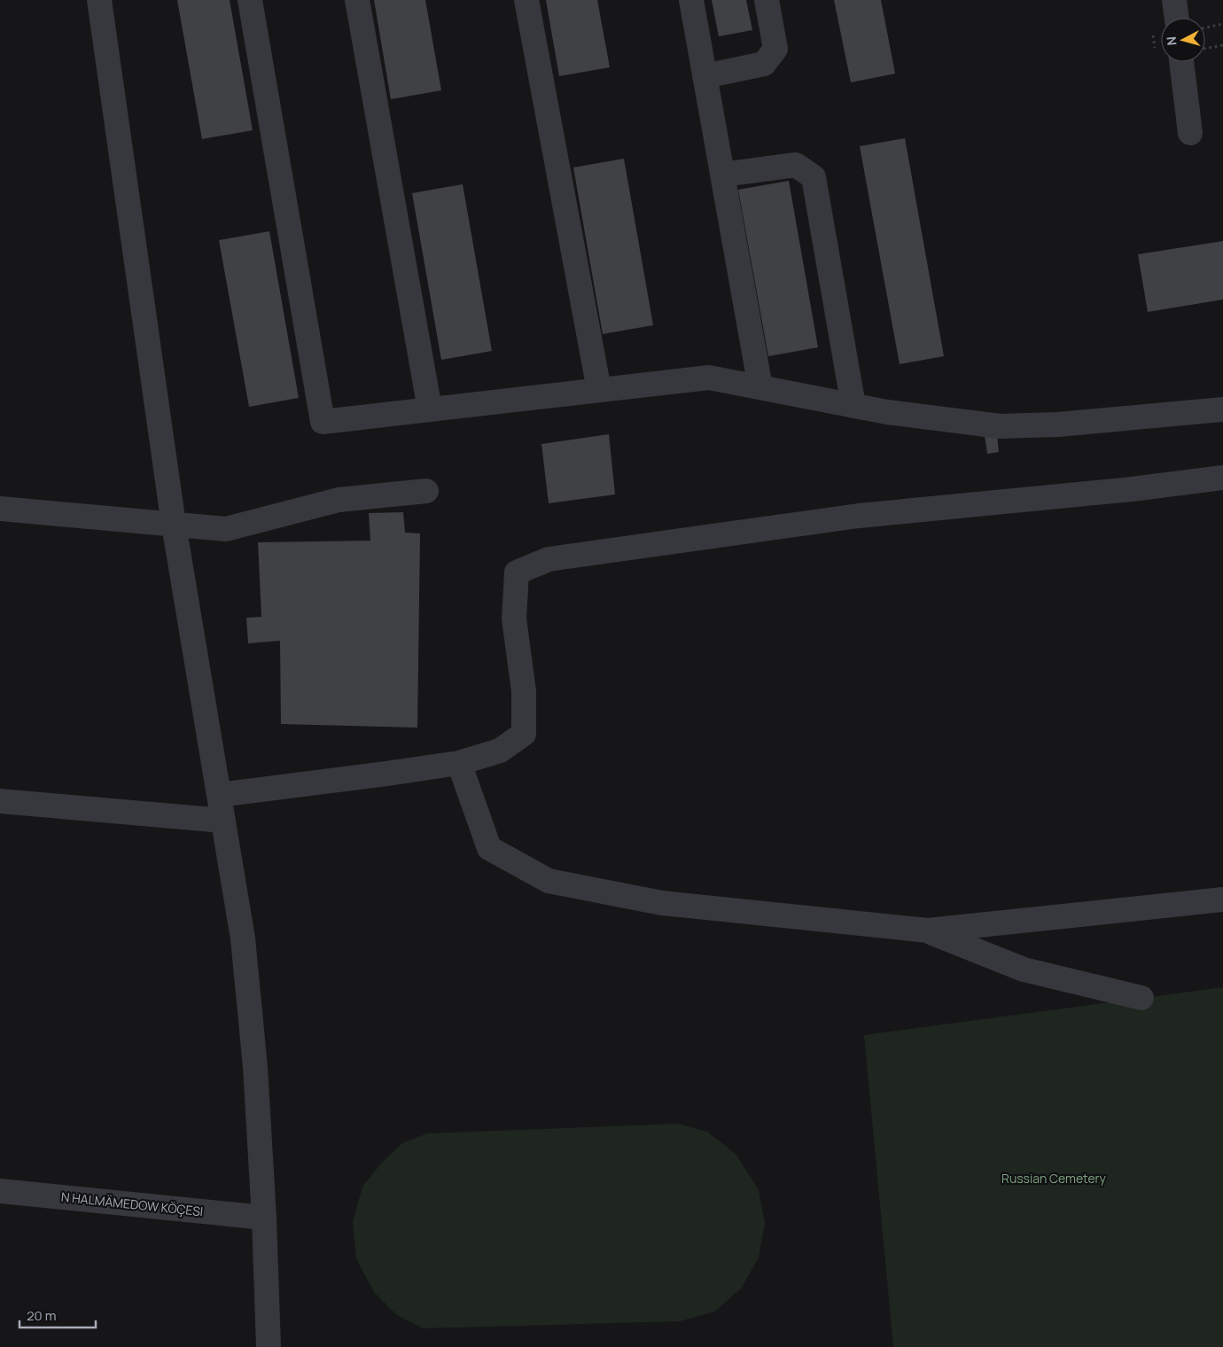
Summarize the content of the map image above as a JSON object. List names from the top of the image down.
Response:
{
  "streets": {
    "street": ["N HALMÄMEDOW KÖÇESI"]
  },
  "parks": ["Russian Cemetery"],
  "scale_bar": "20 m",
  "north": "left"
}
